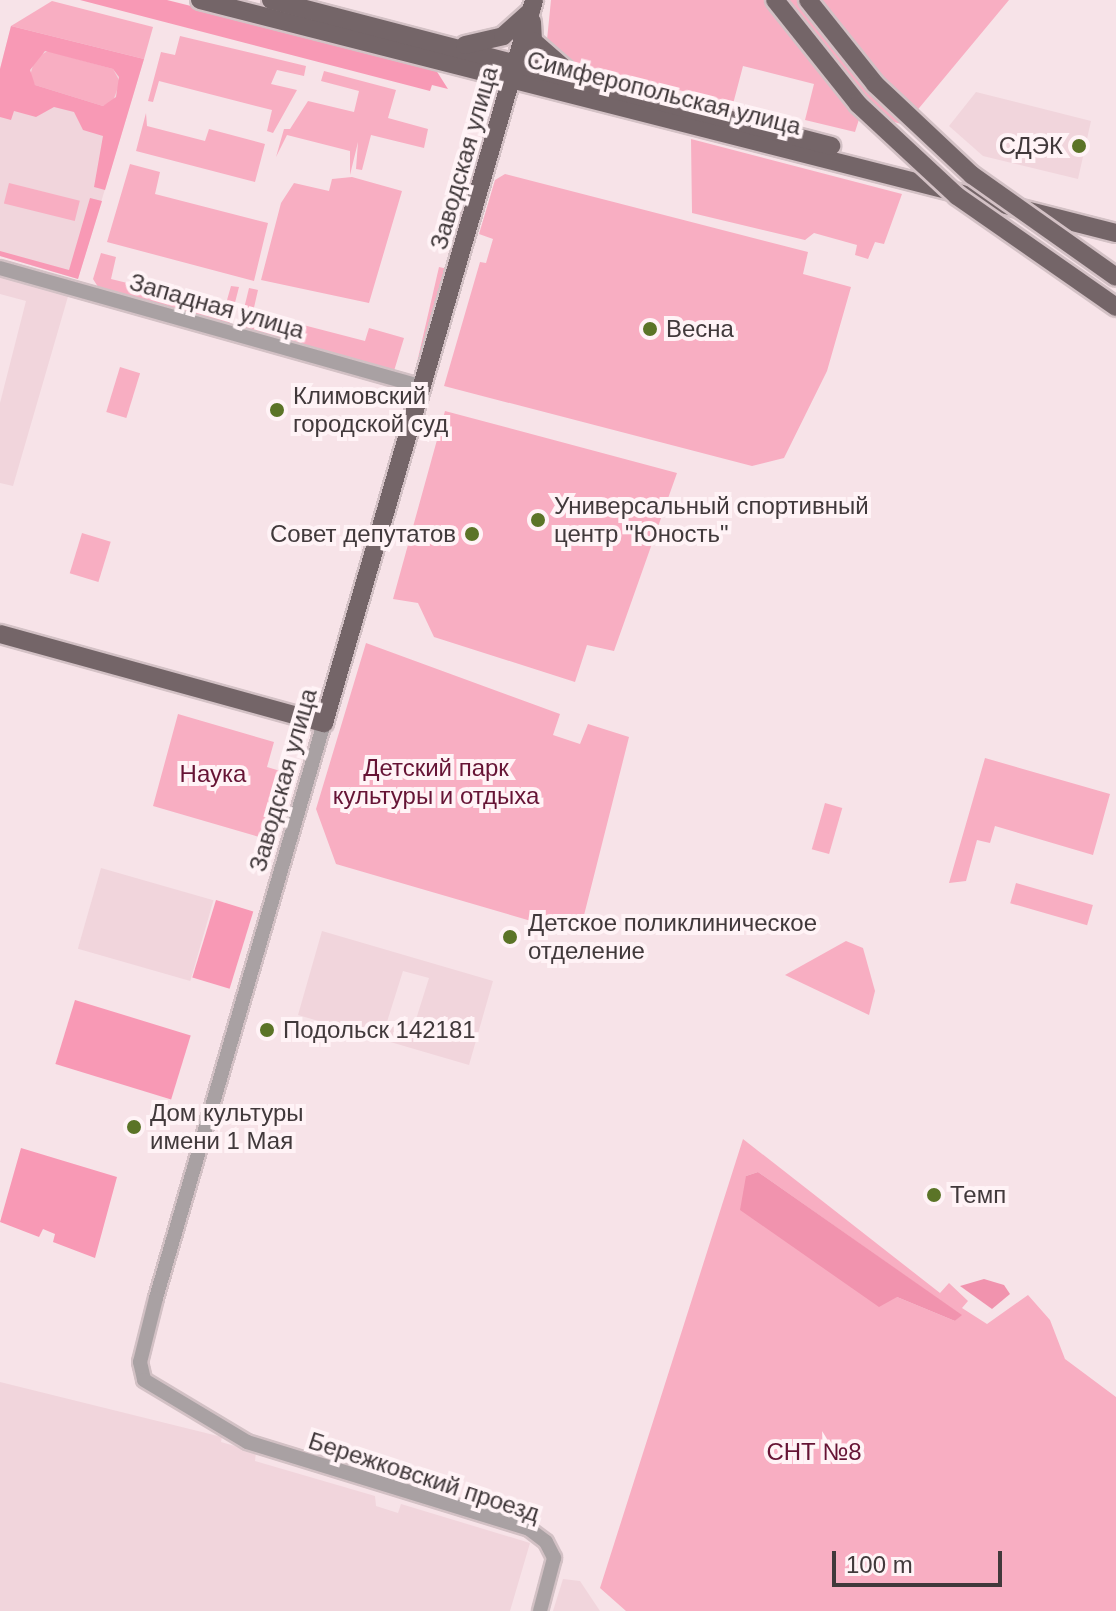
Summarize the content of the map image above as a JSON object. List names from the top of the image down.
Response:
{
  "streets": {
    "main road": ["Симферопольская улица", "Заводская улица"],
    "street": ["Западная улица", "Бережковский проезд"]
  },
  "crossings": [
    ["Симферопольская улица", "Заводская улица"],
    ["Заводская улица", "Западная улица"],
    ["Заводская улица", "Бережковский проезд"]
  ],
  "parks": ["Детский парк культуры и отдыха", "Наука", "СНТ №8"],
  "places": [
    "СДЭК",
    "Весна",
    "Климовский городской суд",
    "Универсальный спортивный центр \"Юность\"",
    "Совет депутатов",
    "Детское поликлиническое отделение",
    "Подольск 142181",
    "Дом культуры имени 1 Мая",
    "Темп"
  ],
  "scale_bar": "100 m"
}
